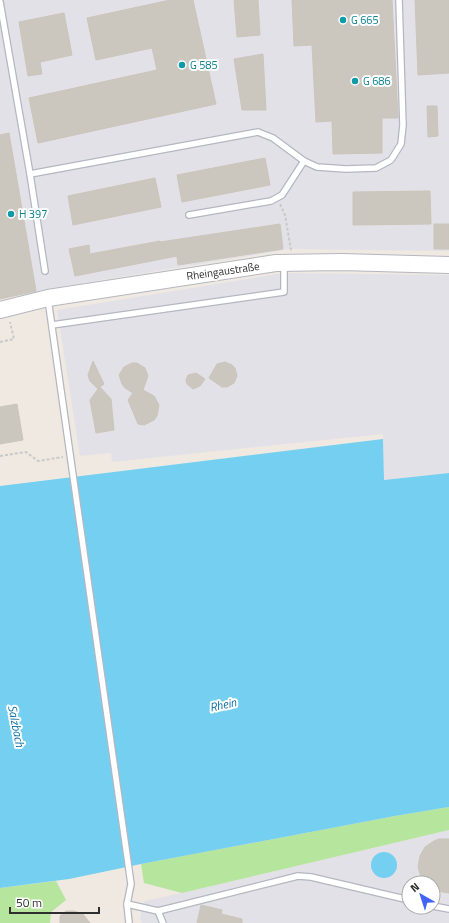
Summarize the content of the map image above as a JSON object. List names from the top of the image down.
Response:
{
  "streets": {
    "street": ["Rheingaustraße"]
  },
  "water": ["Rhein", "Salzbach"],
  "places": [
    "G 665",
    "G 585",
    "G 686",
    "H 397"
  ],
  "scale_bar": "50 m",
  "north": "top left"
}
